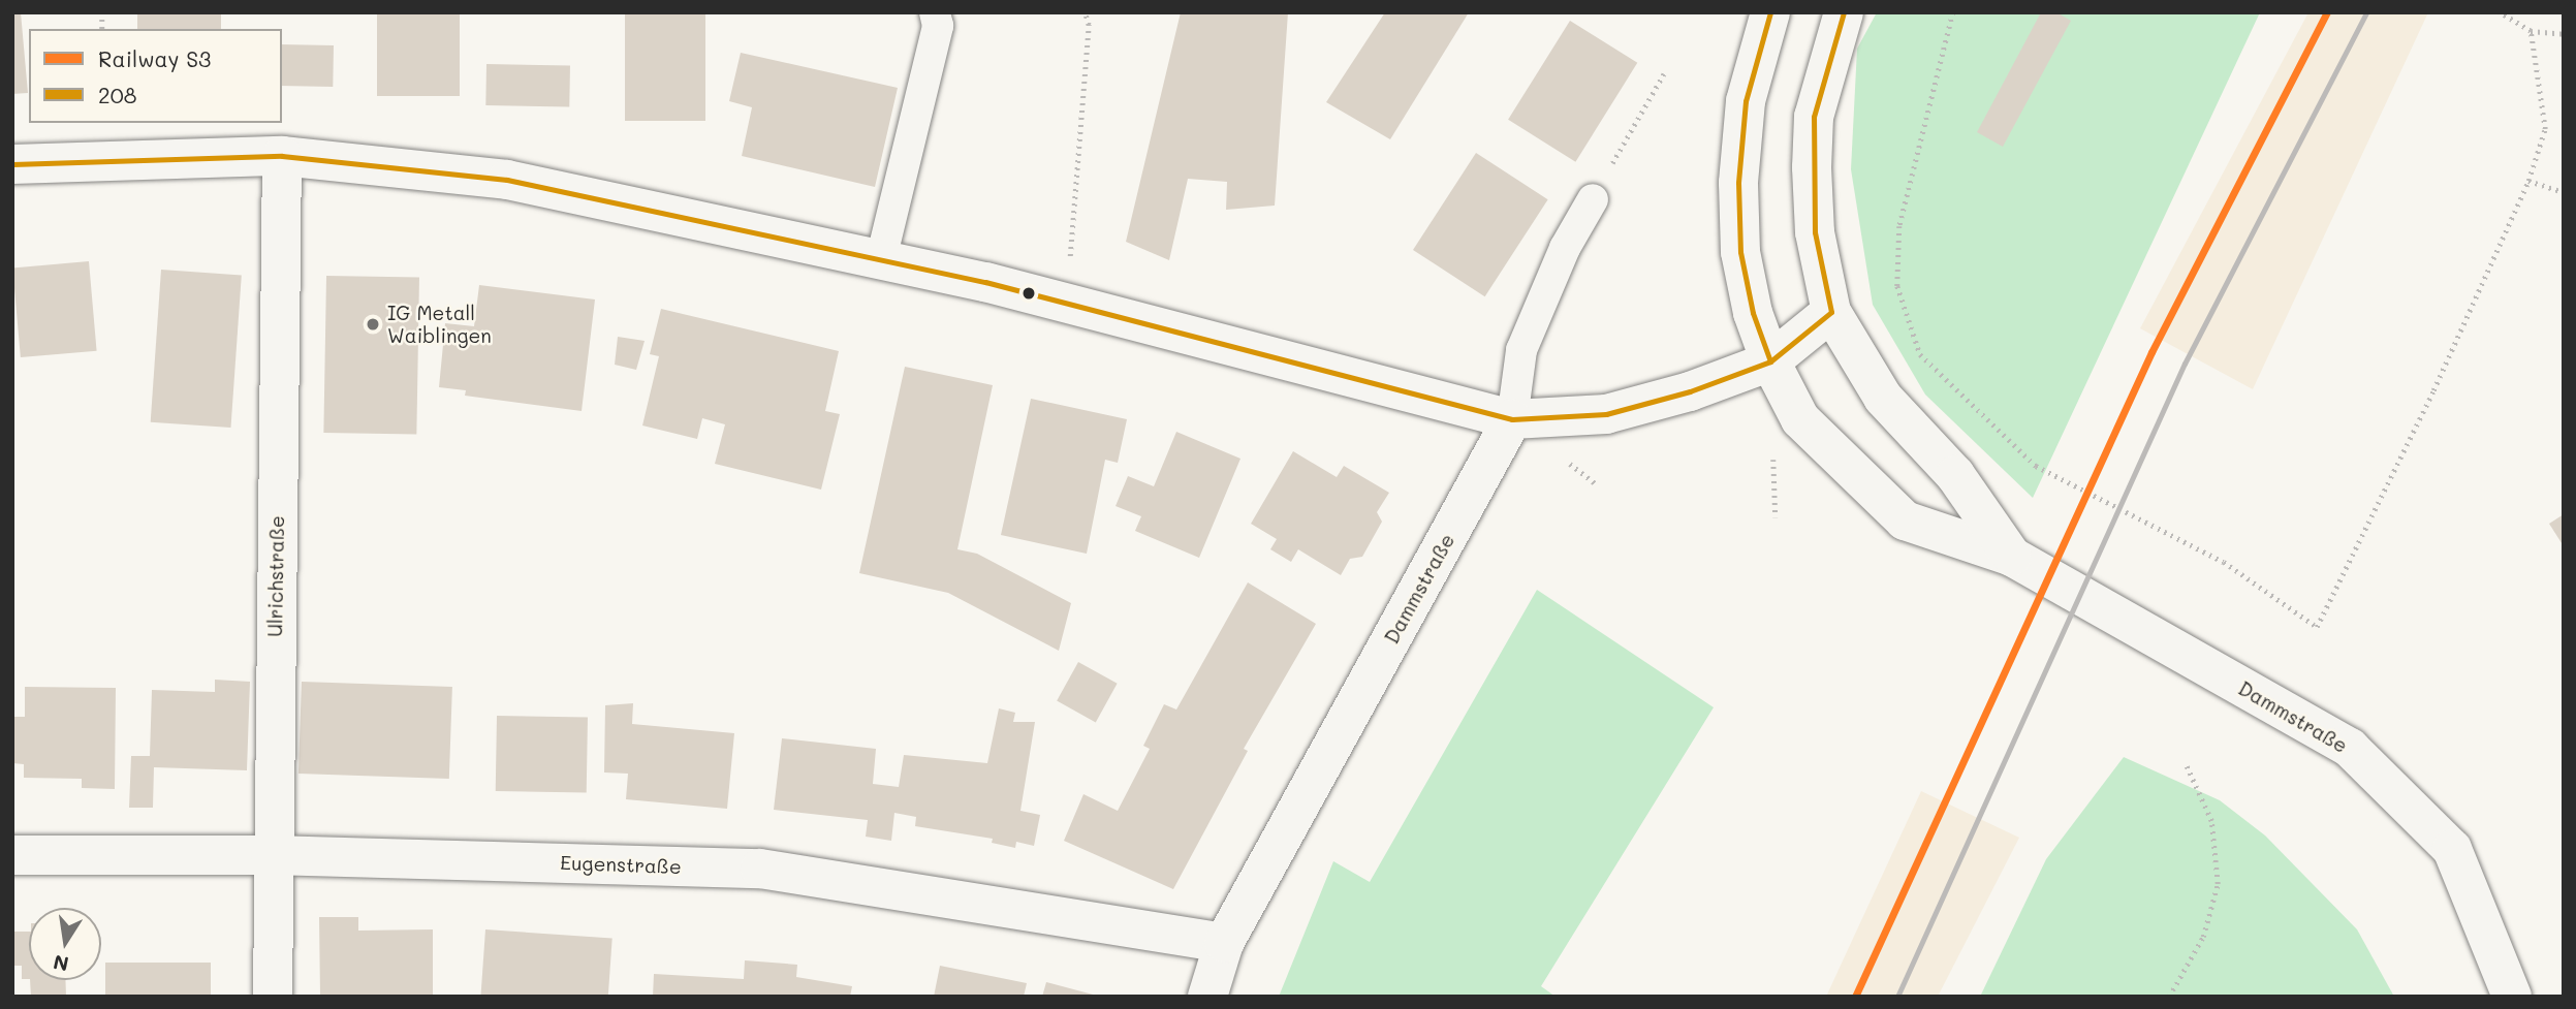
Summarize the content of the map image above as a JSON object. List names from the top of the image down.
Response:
{
  "streets": {
    "street": ["Ulrichstraße", "Dammstraße", "Eugenstraße"]
  },
  "crossings": [
    ["Ulrichstraße", "Eugenstraße"],
    ["Dammstraße", "Eugenstraße"]
  ],
  "places": ["IG Metall Waiblingen"],
  "lines": ["rail line S3", "transit line 208"],
  "legend": ["Railway S3", "208"],
  "north": "bottom"
}
